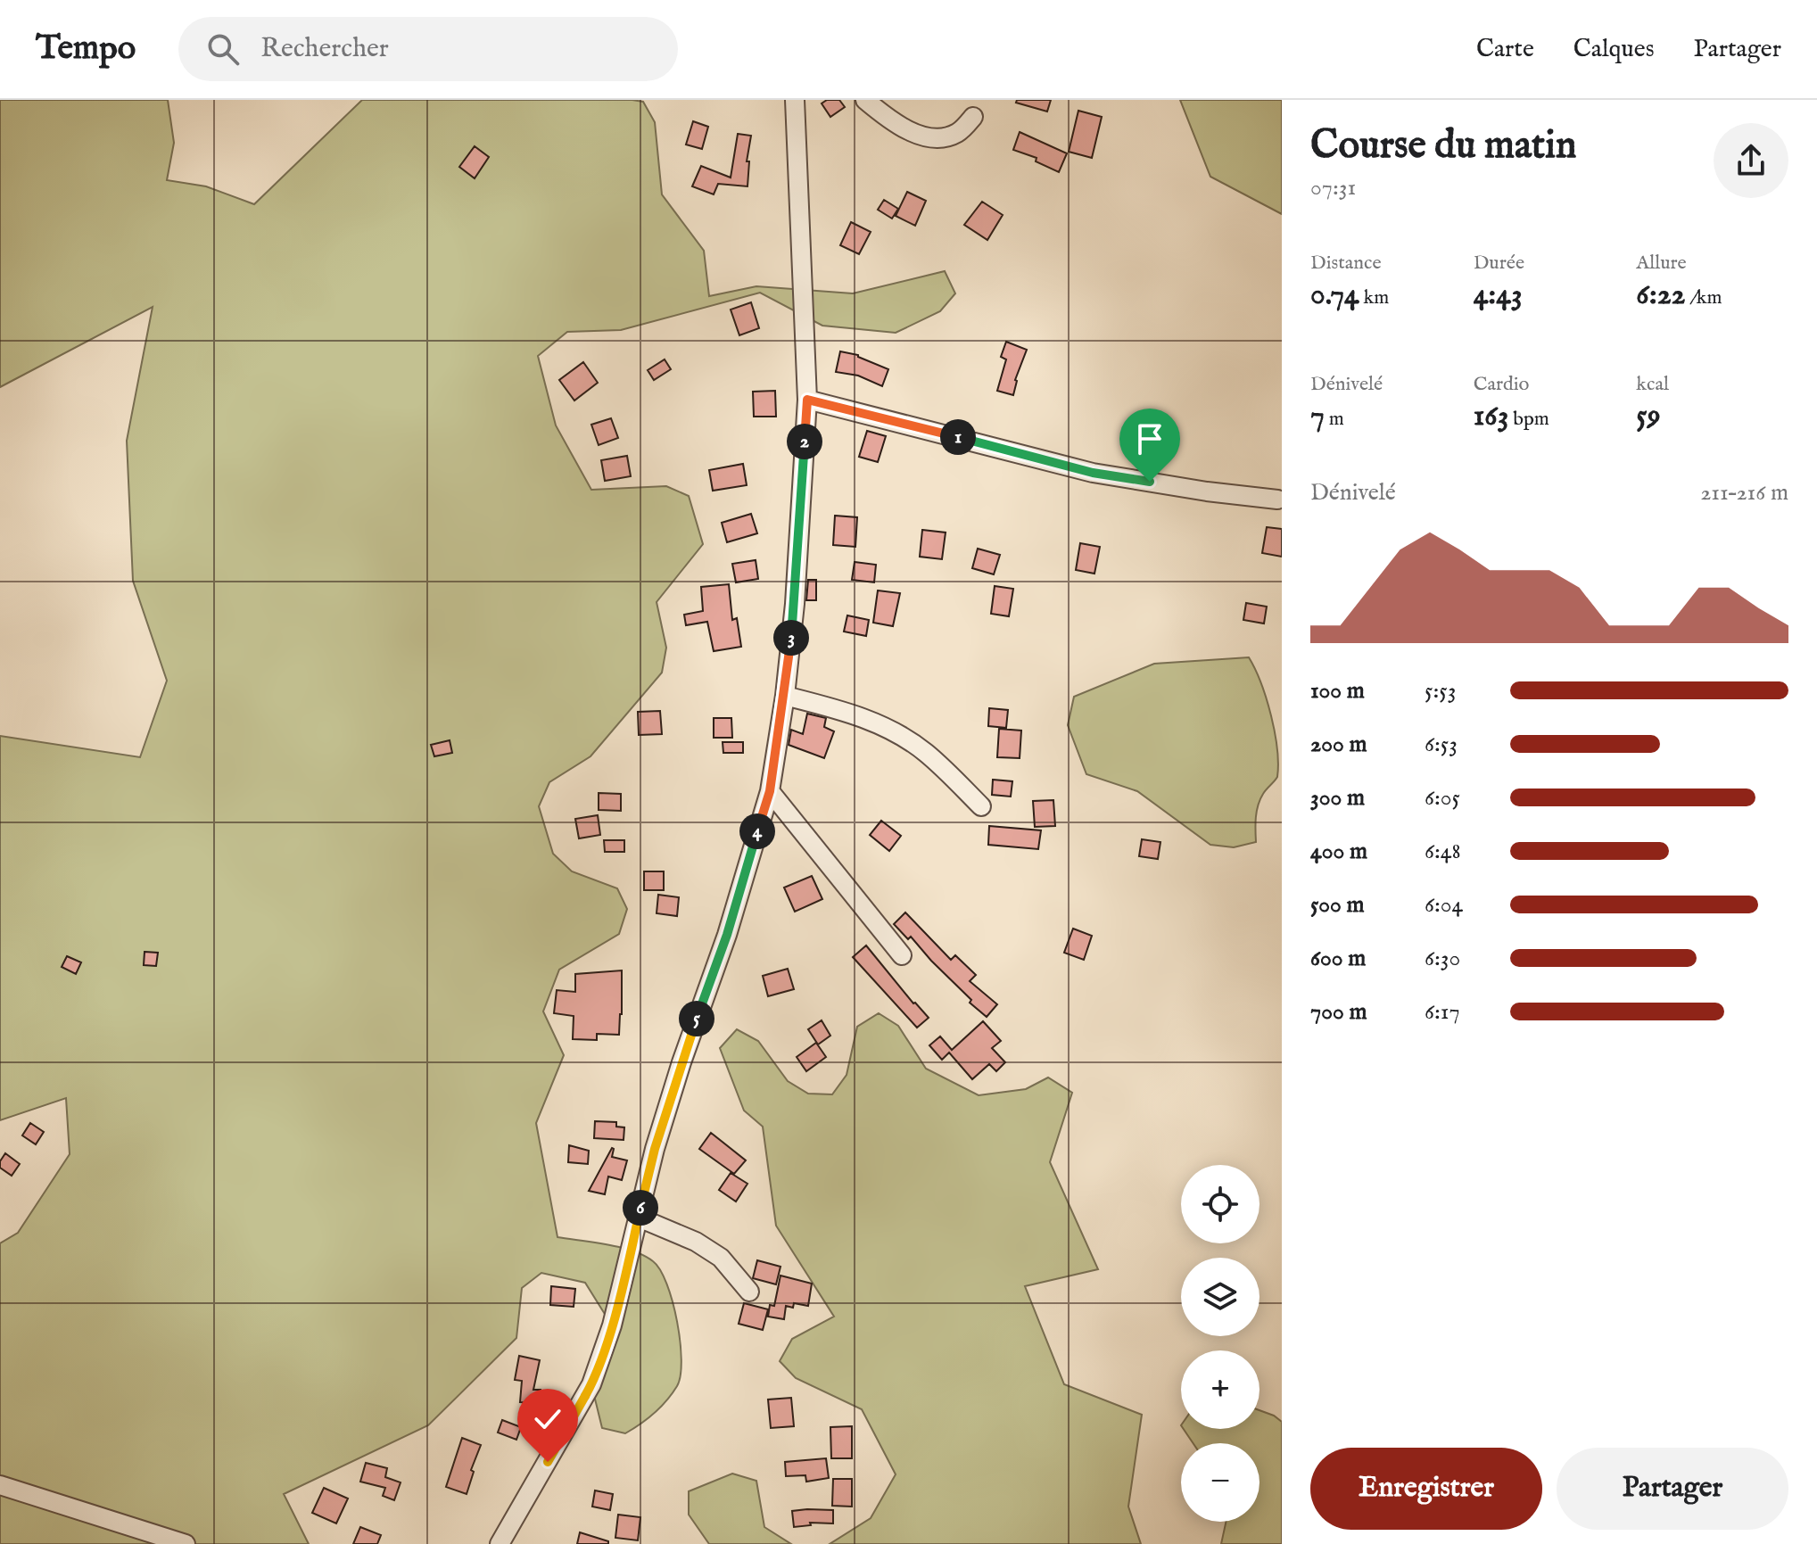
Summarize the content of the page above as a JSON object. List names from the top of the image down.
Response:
{
  "page": {
    "header": "Tempo",
    "search": "Rechercher",
    "nav": ["Carte", "Calques", "Partager"],
    "heading": ["Course du matin", "07:31"],
    "stats": [
      ["Distance", "0.74 km"],
      ["Durée", "4:43"],
      ["Allure", "6:22 /km"],
      ["Dénivelé", "7 m"],
      ["Cardio", "163 bpm"],
      ["kcal", "59"]
    ],
    "pins": [
      "1",
      "2",
      "3",
      "4",
      "5",
      "6"
    ],
    "chart": ["Dénivelé", "211–216 m"],
    "list": [
      {
        "name": "100 m",
        "note": "5:53"
      },
      {
        "name": "200 m",
        "note": "6:53"
      },
      {
        "name": "300 m",
        "note": "6:05"
      },
      {
        "name": "400 m",
        "note": "6:48"
      },
      {
        "name": "500 m",
        "note": "6:04"
      },
      {
        "name": "600 m",
        "note": "6:30"
      },
      {
        "name": "700 m",
        "note": "6:17"
      }
    ],
    "map_buttons": ["+", "−"],
    "buttons": ["Enregistrer", "Partager"]
  }
}
